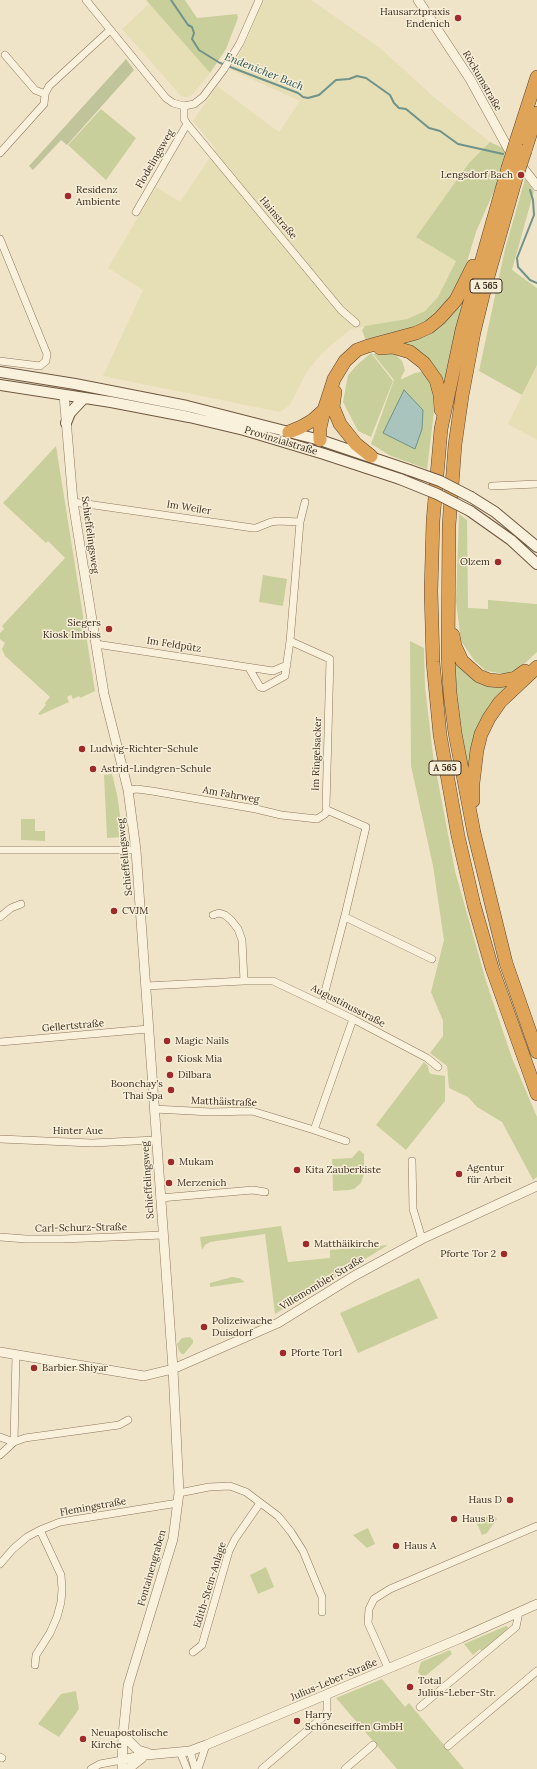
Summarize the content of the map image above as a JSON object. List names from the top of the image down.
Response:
{
  "streets": {
    "highway": ["A 565"],
    "main road": ["Provinzialstraße"],
    "street": [
      "Röckumstraße",
      "Flodelingsweg",
      "Hainstraße",
      "Im Weiler",
      "Schieffelingsweg",
      "Im Feldpütz",
      "Im Ringelsacker",
      "Am Fahrweg",
      "Augustinusstraße",
      "Gellertstraße",
      "Matthäistraße",
      "Hinter Aue",
      "Carl-Schurz-Straße",
      "Villemombler Straße",
      "Flemingstraße",
      "Fontainengraben",
      "Edith-Stein-Anlage",
      "Julius-Leber-Straße"
    ]
  },
  "crossings": [
    ["Röckumstraße", "A 565"],
    ["Flodelingsweg", "Hainstraße"],
    ["Provinzialstraße", "Schieffelingsweg"],
    ["Im Weiler", "Schieffelingsweg"],
    ["Schieffelingsweg", "Im Feldpütz"],
    ["Schieffelingsweg", "Am Fahrweg"],
    ["Schieffelingsweg", "Augustinusstraße"],
    ["Schieffelingsweg", "Gellertstraße"],
    ["Schieffelingsweg", "Matthäistraße"],
    ["Schieffelingsweg", "Hinter Aue"],
    ["Schieffelingsweg", "Carl-Schurz-Straße"],
    ["Schieffelingsweg", "Villemombler Straße"],
    ["Schieffelingsweg", "Fontainengraben"],
    ["Im Ringelsacker", "Am Fahrweg"],
    ["Villemombler Straße", "Fontainengraben"],
    ["Flemingstraße", "Fontainengraben"],
    ["Fontainengraben", "Julius-Leber-Straße"]
  ],
  "water": ["Endenicher Bach"],
  "places": [
    "Hausarztpraxis Endenich",
    "Lengsdorf Bach",
    "Residenz Ambiente",
    "Olzem",
    "Siegers Kiosk Imbiss",
    "Ludwig-Richter-Schule",
    "Astrid-Lindgren-Schule",
    "CVJM",
    "Magic Nails",
    "Kiosk Mia",
    "Dilbara",
    "Boonchay's Thai Spa",
    "Mukam",
    "Kita Zauberkiste",
    "Agentur für Arbeit",
    "Merzenich",
    "Matthäikirche",
    "Pforte Tor 2",
    "Polizeiwache Duisdorf",
    "Pforte Tor1",
    "Barbier Shiyar",
    "Haus D",
    "Haus B",
    "Haus A",
    "Total Julius-Leber-Str.",
    "Harry Schöneseiffen GmbH",
    "Neuapostolische Kirche"
  ]
}
